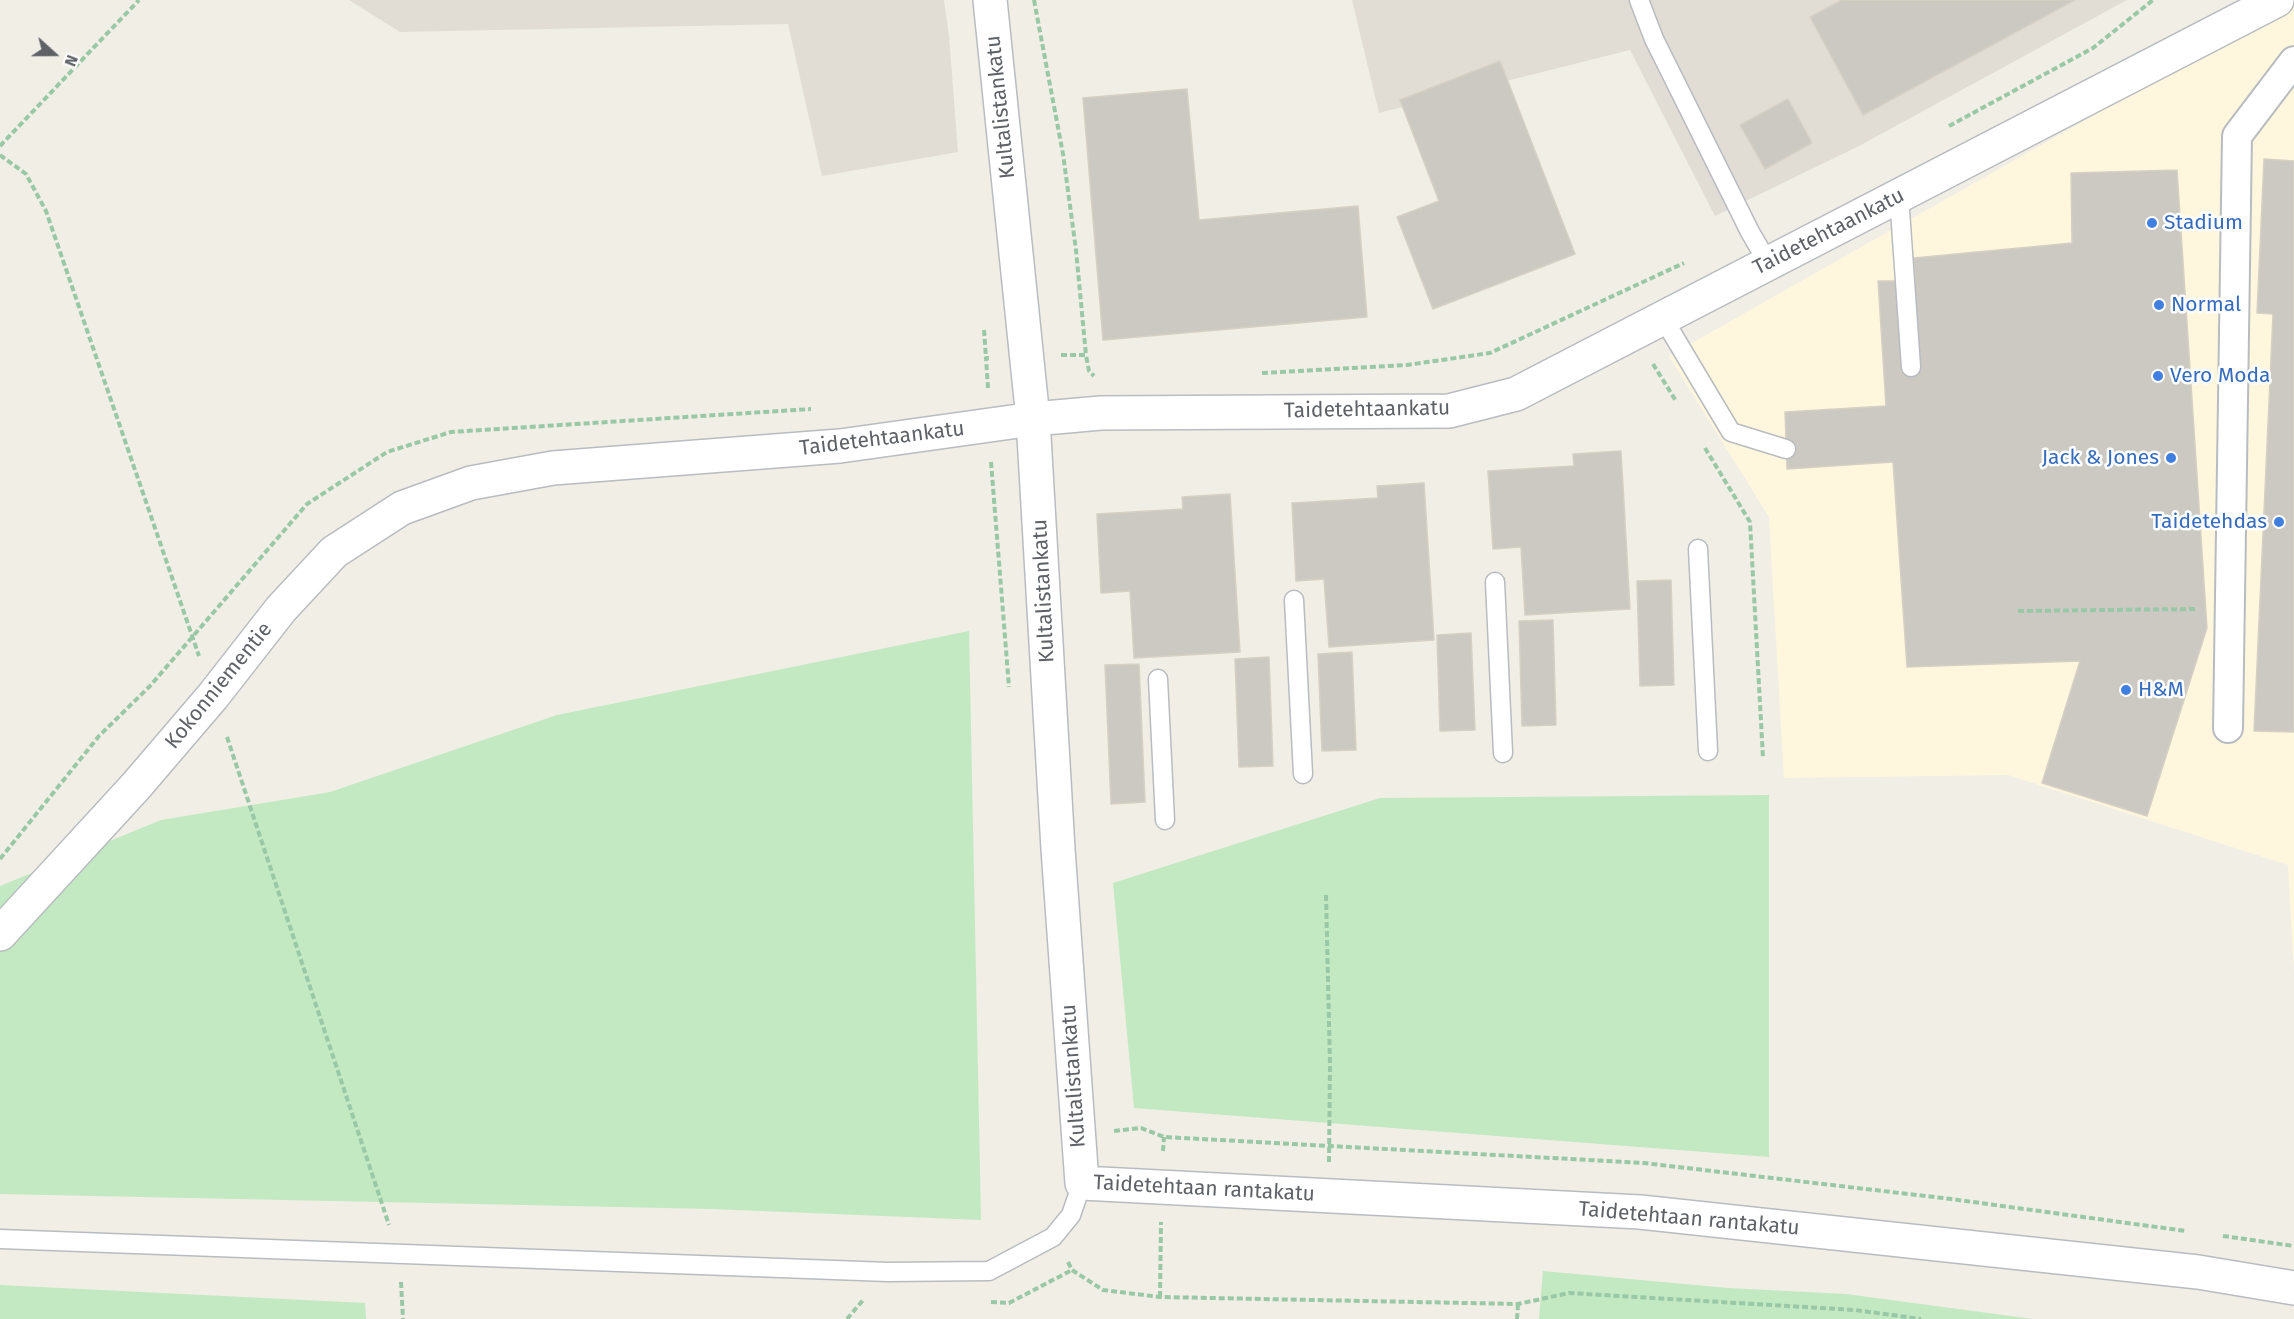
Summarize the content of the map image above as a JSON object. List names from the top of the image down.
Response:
{
  "streets": {
    "street": [
      "Kultalistankatu",
      "Taidetehtaankatu",
      "Kokonniementie",
      "Taidetehtaan rantakatu"
    ]
  },
  "crossings": [
    ["Kultalistankatu", "Taidetehtaankatu"],
    ["Kultalistankatu", "Taidetehtaan rantakatu"],
    ["Taidetehtaankatu", "Kokonniementie"]
  ],
  "places": [
    "Stadium",
    "Normal",
    "Vero Moda",
    "Jack & Jones",
    "Taidetehdas",
    "H&M"
  ],
  "north": "right"
}
